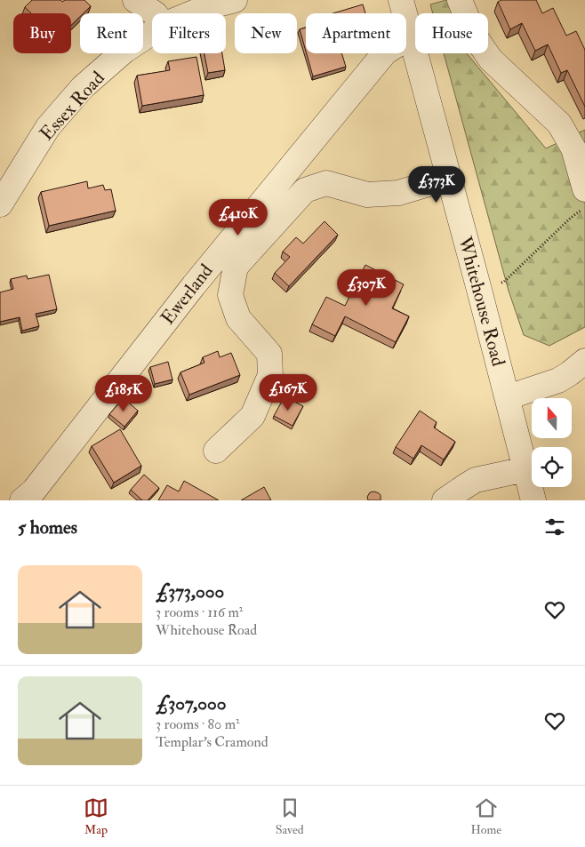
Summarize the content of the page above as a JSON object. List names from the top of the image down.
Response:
{
  "streets": {
    "street": ["Essex Road", "Ewerland", "Whitehouse Road"]
  },
  "crossings": [
    ["Ewerland", "Whitehouse Road"]
  ],
  "north": "top",
  "page": {
    "chip": [
      "Buy",
      "Rent",
      "Filters",
      "New",
      "Apartment",
      "House"
    ],
    "price": [
      "£373K",
      "£410K",
      "£307K",
      "£167K",
      "£185K"
    ],
    "heading": "5 homes",
    "list": [
      {
        "name": "£373,000",
        "note": "3 rooms · 116 m² · Whitehouse Road"
      },
      {
        "name": "£307,000",
        "note": "3 rooms · 80 m² · Templar's Cramond"
      }
    ],
    "tabs": ["Map", "Saved", "Home"]
  }
}
